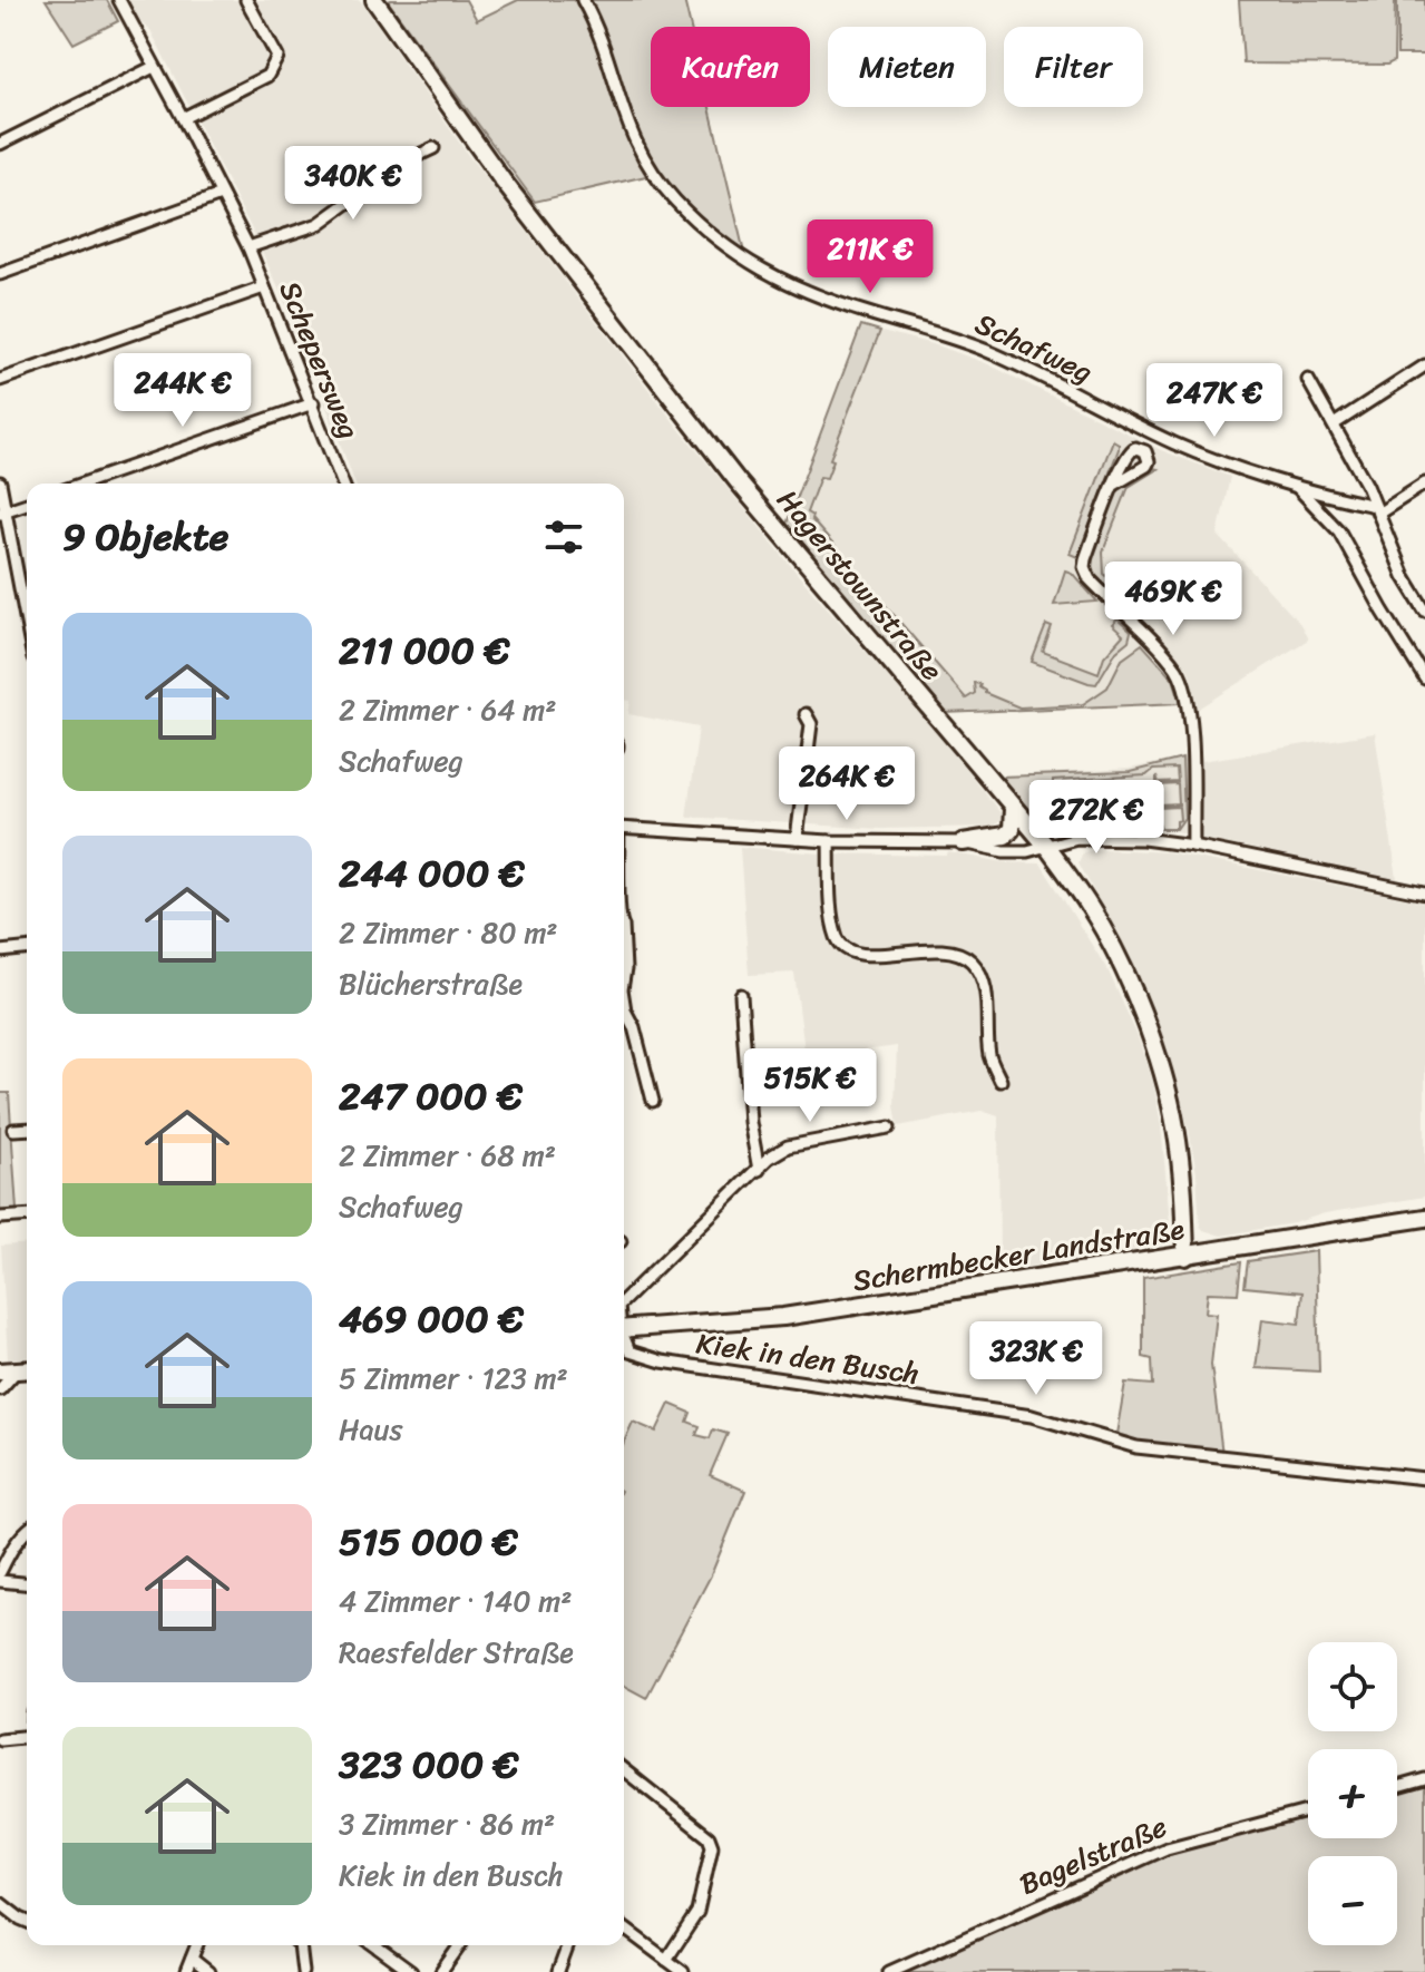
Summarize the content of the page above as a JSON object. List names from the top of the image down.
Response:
{
  "streets": {
    "main road": ["Hagerstownstraße", "Schermbecker Landstraße"],
    "street": [
      "Schafweg",
      "Schepersweg",
      "Kiek in den Busch",
      "Bagelstraße"
    ]
  },
  "crossings": [
    ["Hagerstownstraße", "Schermbecker Landstraße"]
  ],
  "page": {
    "chip": ["Kaufen", "Mieten", "Filter"],
    "price": [
      "340K €",
      "211K €",
      "244K €",
      "247K €",
      "469K €",
      "264K €",
      "272K €",
      "515K €",
      "323K €"
    ],
    "heading": "9 Objekte",
    "list": [
      {
        "name": "211 000 €",
        "note": "2 Zimmer · 64 m² · Schafweg"
      },
      {
        "name": "244 000 €",
        "note": "2 Zimmer · 80 m² · Blücherstraße"
      },
      {
        "name": "247 000 €",
        "note": "2 Zimmer · 68 m² · Schafweg"
      },
      {
        "name": "469 000 €",
        "note": "5 Zimmer · 123 m² · Haus"
      },
      {
        "name": "515 000 €",
        "note": "4 Zimmer · 140 m² · Raesfelder Straße"
      },
      {
        "name": "323 000 €",
        "note": "3 Zimmer · 86 m² · Kiek in den Busch"
      }
    ],
    "map_buttons": ["+", "−"]
  }
}
